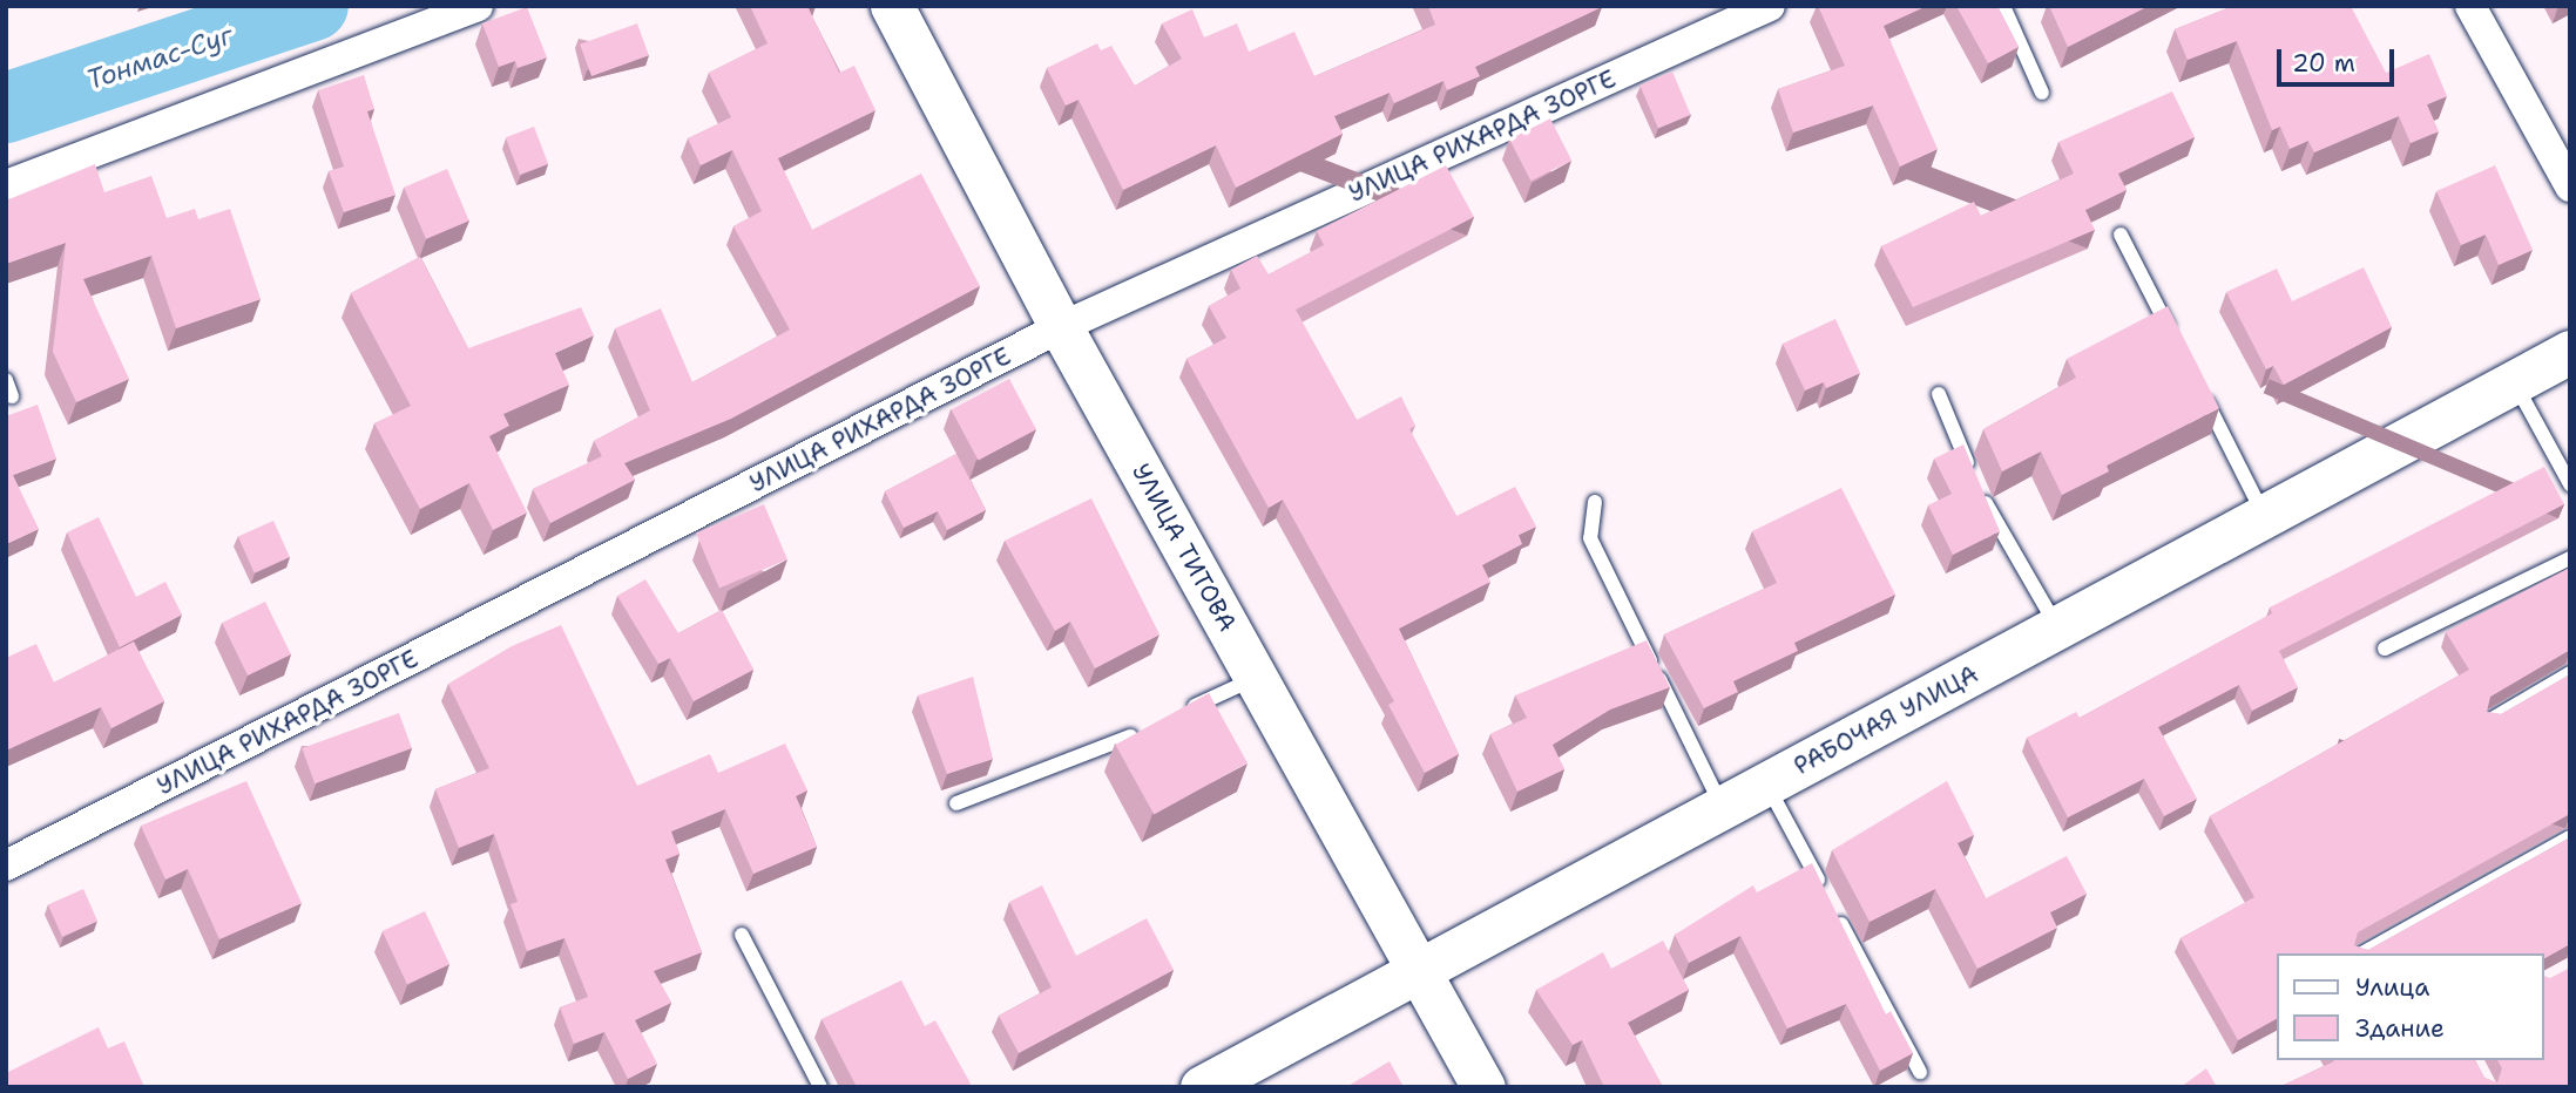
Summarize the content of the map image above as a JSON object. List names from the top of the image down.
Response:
{
  "streets": {
    "main road": ["УЛИЦА ТИТОВА", "РАБОЧАЯ УЛИЦА"],
    "street": ["УЛИЦА РИХАРДА ЗОРГЕ"]
  },
  "crossings": [
    ["УЛИЦА РИХАРДА ЗОРГЕ", "УЛИЦА ТИТОВА"],
    ["УЛИЦА ТИТОВА", "РАБОЧАЯ УЛИЦА"]
  ],
  "water": ["Тонмас-Суг"],
  "legend": ["Улица", "Здание"],
  "scale_bar": "20 m"
}
